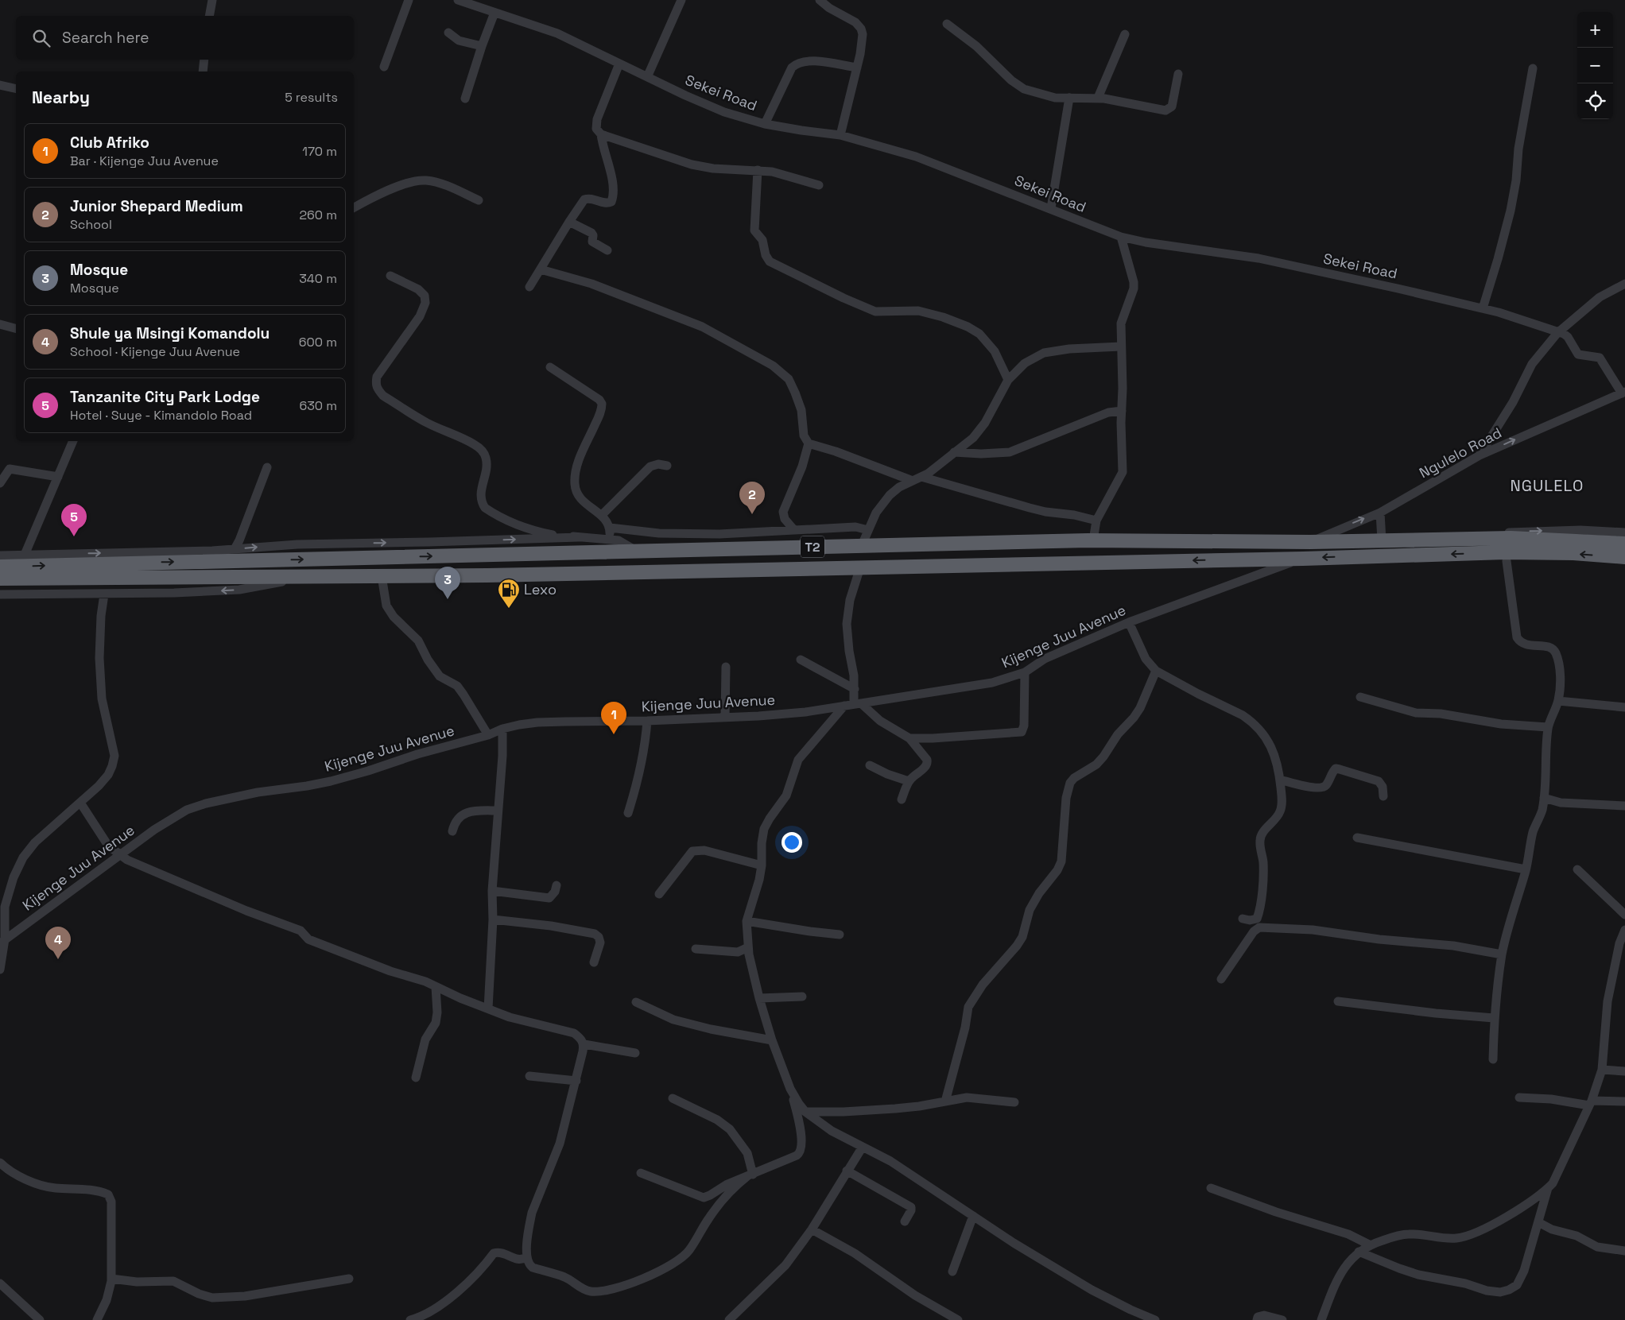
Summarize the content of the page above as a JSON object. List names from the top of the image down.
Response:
{
  "streets": {
    "highway": ["T2"],
    "street": ["Sekei Road", "Ngulelo Road", "Kijenge Juu Avenue"]
  },
  "crossings": [
    ["Sekei Road", "Ngulelo Road"],
    ["Ngulelo Road", "T2"],
    ["T2", "Kijenge Juu Avenue"]
  ],
  "one_way": ["Ngulelo Road"],
  "districts": ["NGULELO"],
  "places": {
    "fuel station": ["Lexo"]
  },
  "page": {
    "map_buttons": ["+", "−"],
    "search": "Search here",
    "heading": ["Nearby", "5 results"],
    "list": [
      {
        "mark": "1",
        "name": "Club Afriko",
        "note": "Bar · Kijenge Juu Avenue",
        "value": "170 m"
      },
      {
        "mark": "2",
        "name": "Junior Shepard Medium",
        "note": "School",
        "value": "260 m"
      },
      {
        "mark": "3",
        "name": "Mosque",
        "note": "Mosque",
        "value": "340 m"
      },
      {
        "mark": "4",
        "name": "Shule ya Msingi Komandolu",
        "note": "School · Kijenge Juu Avenue",
        "value": "600 m"
      },
      {
        "mark": "5",
        "name": "Tanzanite City Park Lodge",
        "note": "Hotel · Suye - Kimandolo Road",
        "value": "630 m"
      }
    ],
    "pins": [
      "2",
      "5",
      "3",
      "1",
      "4"
    ]
  }
}
